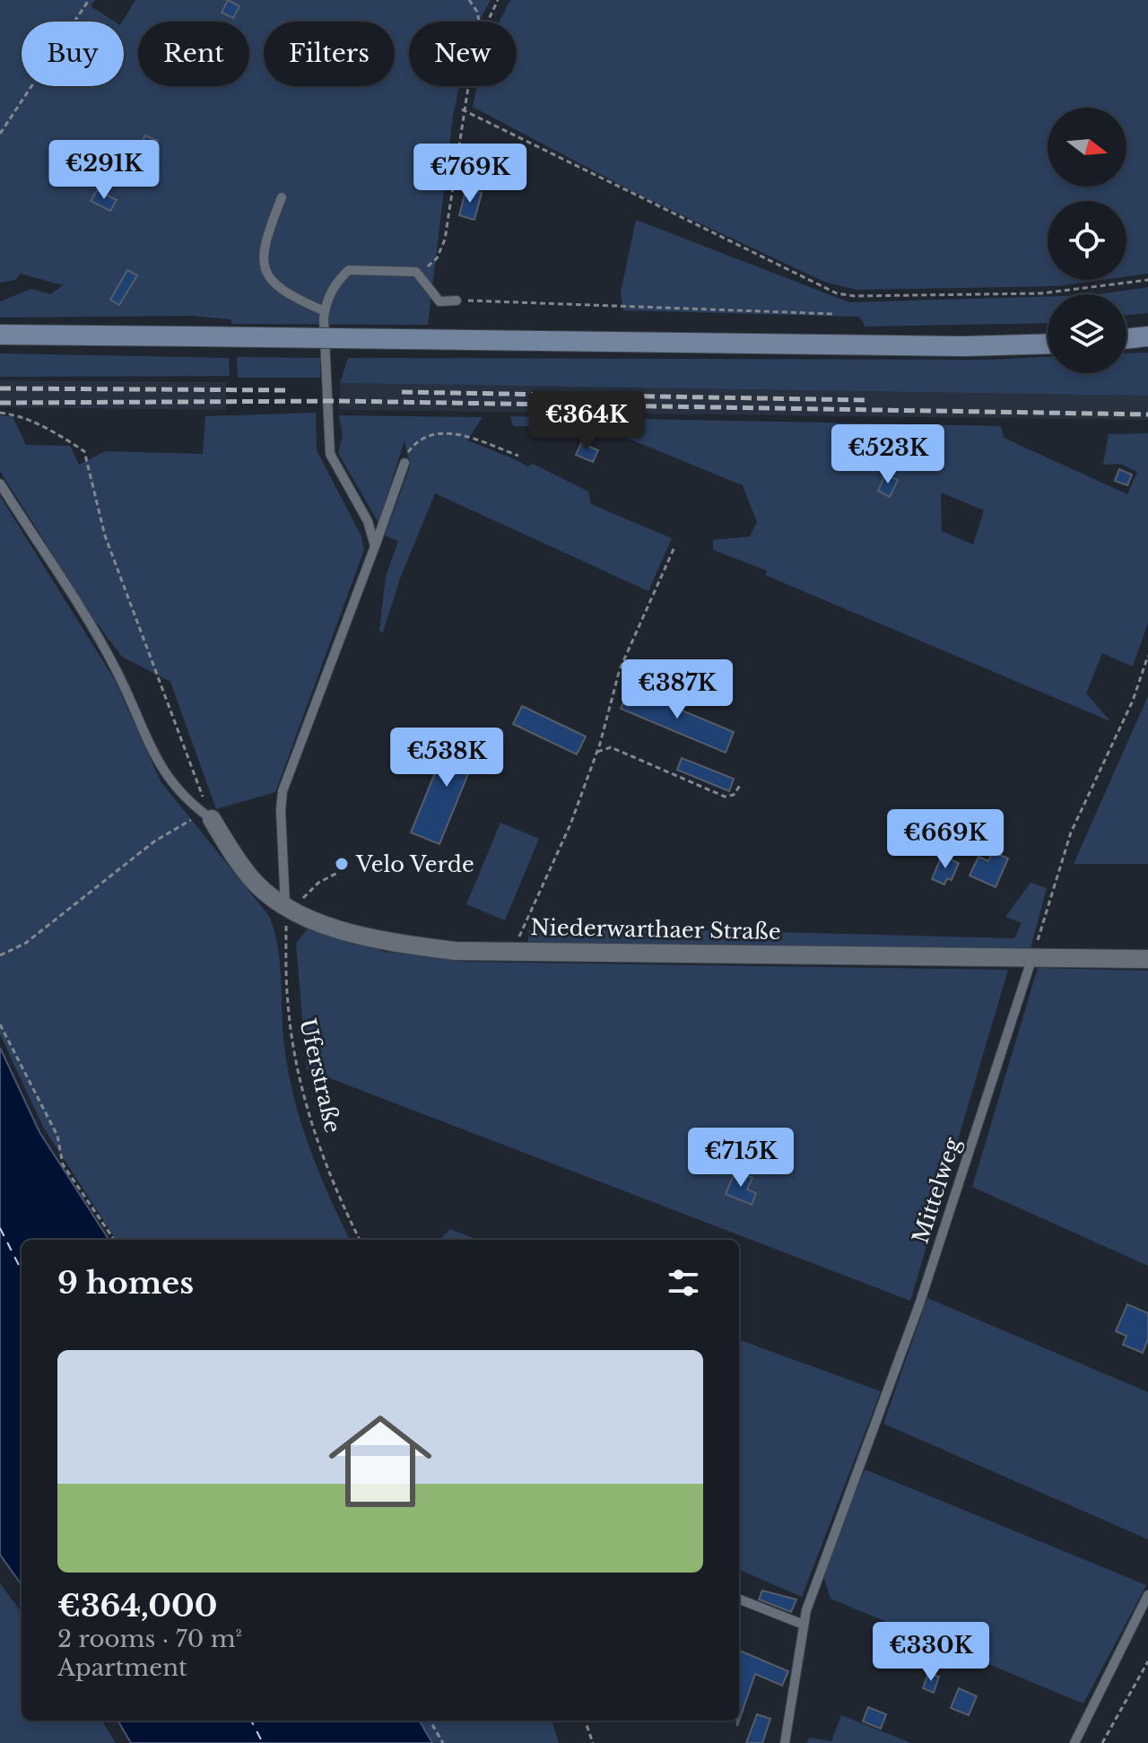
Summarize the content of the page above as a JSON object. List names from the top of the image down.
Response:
{
  "streets": {
    "street": ["Niederwarthaer Straße"],
    "lane": ["Mittelweg"],
    "path": ["Uferstraße"]
  },
  "crossings": [
    ["Niederwarthaer Straße", "Uferstraße"],
    ["Niederwarthaer Straße", "Mittelweg"]
  ],
  "places": ["Velo Verde"],
  "north": "right",
  "page": {
    "chip": [
      "Buy",
      "Rent",
      "Filters",
      "New"
    ],
    "price": [
      "€291K",
      "€769K",
      "€364K",
      "€523K",
      "€387K",
      "€538K",
      "€669K",
      "€715K",
      "€330K"
    ],
    "heading": "9 homes",
    "list": [
      {
        "name": "€364,000",
        "note": "2 rooms · 70 m² · Apartment"
      }
    ]
  }
}
